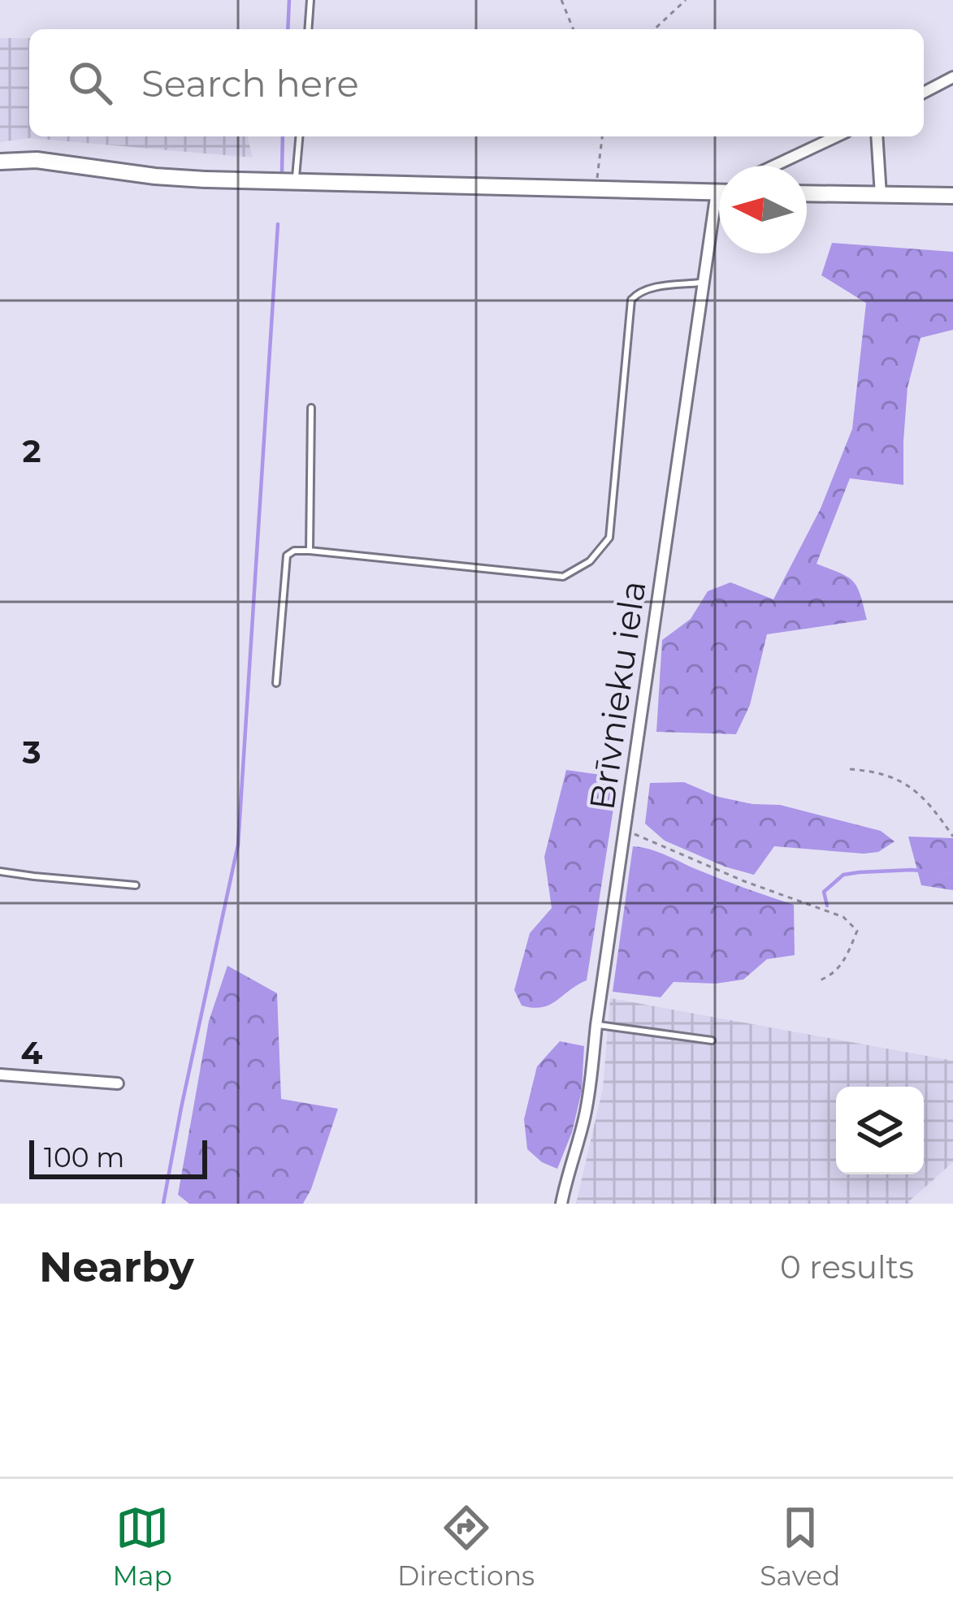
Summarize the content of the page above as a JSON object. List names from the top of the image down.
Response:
{
  "streets": {
    "street": ["Brīvnieku iela"]
  },
  "scale_bar": "100 m",
  "north": "left",
  "page": {
    "search": "Search here",
    "scale": "100 m",
    "heading": ["Nearby", "0 results"],
    "nav": ["Map", "Directions", "Saved"]
  },
  "grid": {
    "rows": ["2", "3", "4"]
  }
}
